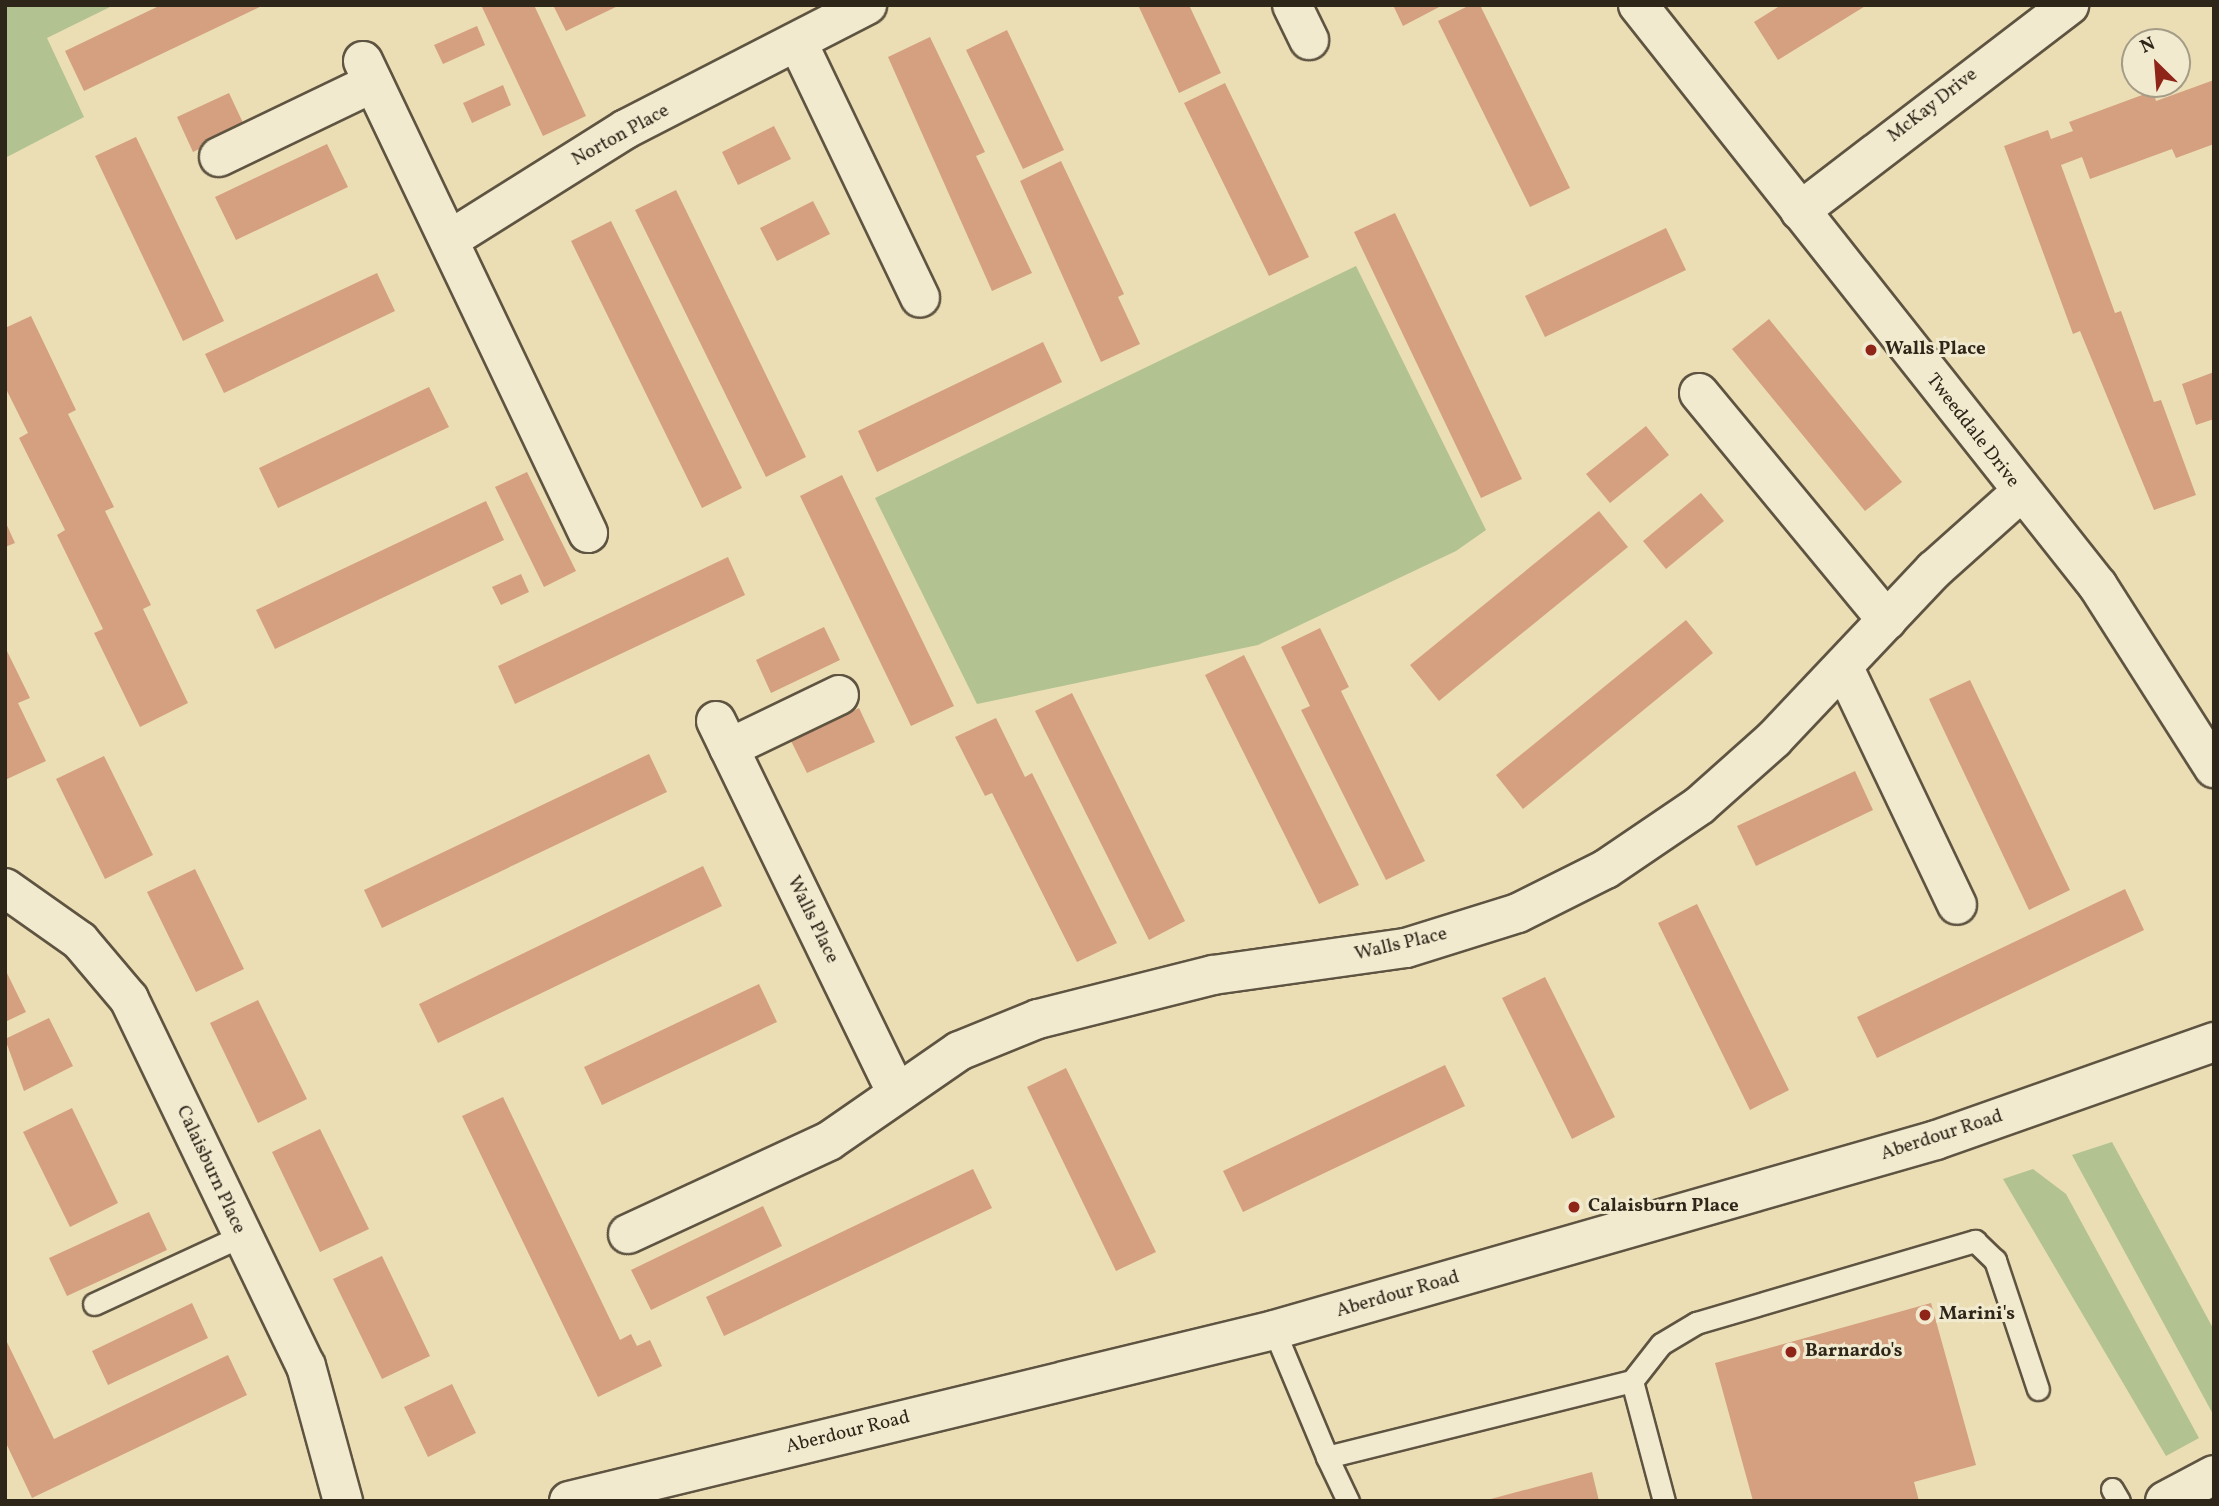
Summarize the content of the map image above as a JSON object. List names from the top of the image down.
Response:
{
  "streets": {
    "street": [
      "McKay Drive",
      "Norton Place",
      "Tweeddale Drive",
      "Walls Place",
      "Aberdour Road",
      "Calaisburn Place"
    ]
  },
  "crossings": [
    ["McKay Drive", "Tweeddale Drive"],
    ["Tweeddale Drive", "Walls Place"]
  ],
  "places": [
    "Walls Place",
    "Calaisburn Place",
    "Marini's",
    "Barnardo's"
  ],
  "north": "top left"
}
